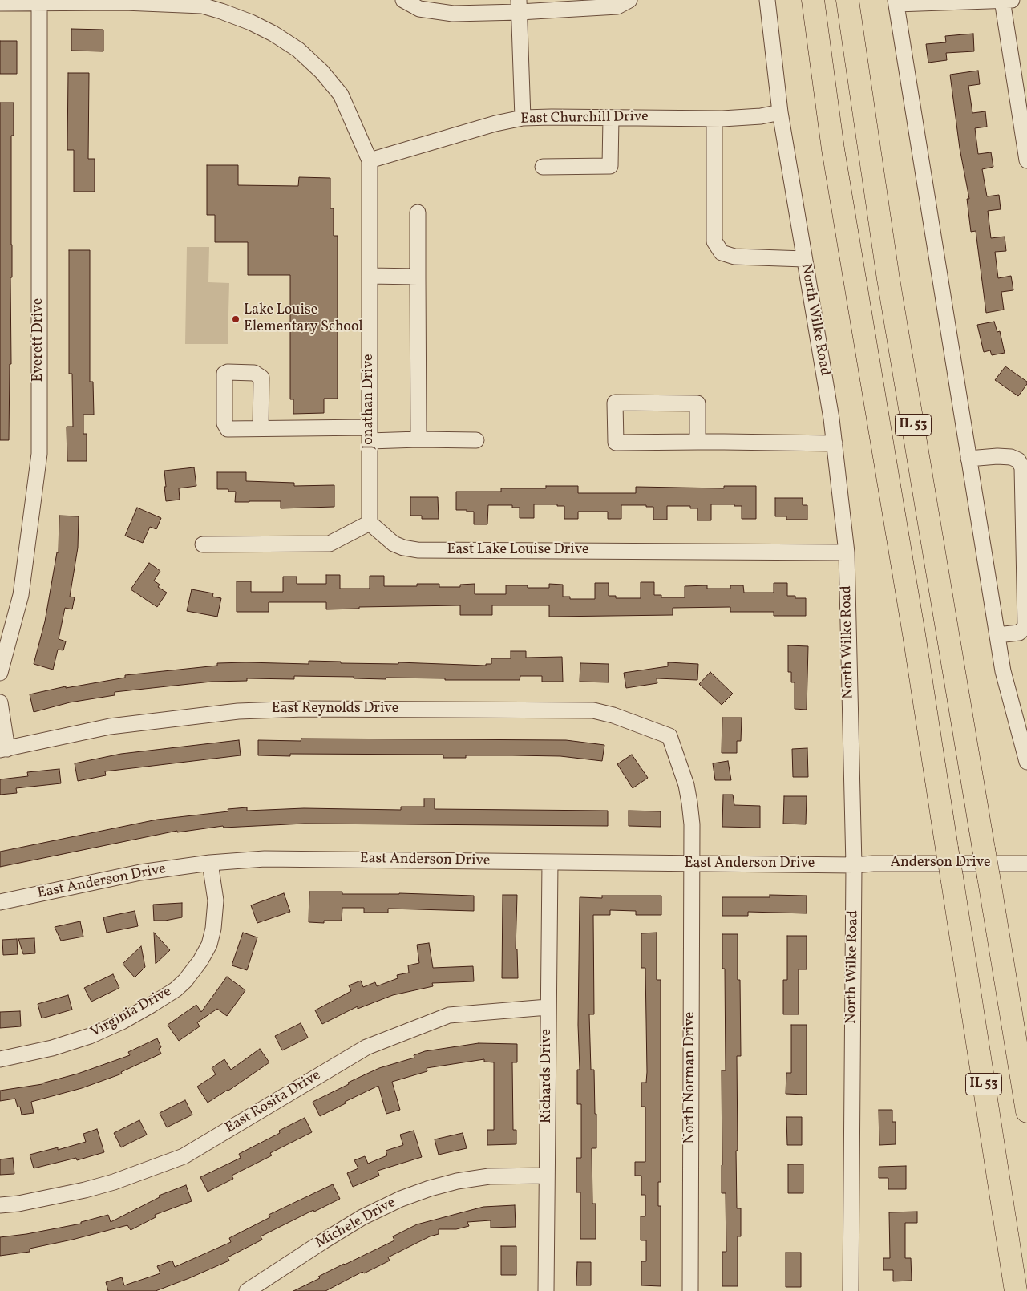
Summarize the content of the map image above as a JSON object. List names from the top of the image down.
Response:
{
  "streets": {
    "highway": ["IL 53"],
    "street": [
      "East Churchill Drive",
      "North Wilke Road",
      "Everett Drive",
      "Jonathan Drive",
      "East Lake Louise Drive",
      "East Reynolds Drive",
      "East Anderson Drive",
      "Anderson Drive",
      "Virginia Drive",
      "Richards Drive",
      "North Norman Drive",
      "East Rosita Drive",
      "Michele Drive"
    ]
  },
  "crossings": [
    ["East Churchill Drive", "North Wilke Road"],
    ["East Churchill Drive", "Jonathan Drive"],
    ["North Wilke Road", "East Lake Louise Drive"],
    ["North Wilke Road", "East Anderson Drive"],
    ["North Wilke Road", "Anderson Drive"],
    ["Jonathan Drive", "East Lake Louise Drive"],
    ["East Reynolds Drive", "North Norman Drive"],
    ["East Anderson Drive", "Anderson Drive"],
    ["East Anderson Drive", "Virginia Drive"],
    ["East Anderson Drive", "Richards Drive"],
    ["East Anderson Drive", "North Norman Drive"],
    ["Richards Drive", "East Rosita Drive"],
    ["Richards Drive", "Michele Drive"]
  ],
  "places": ["Lake Louise Elementary School"]
}
